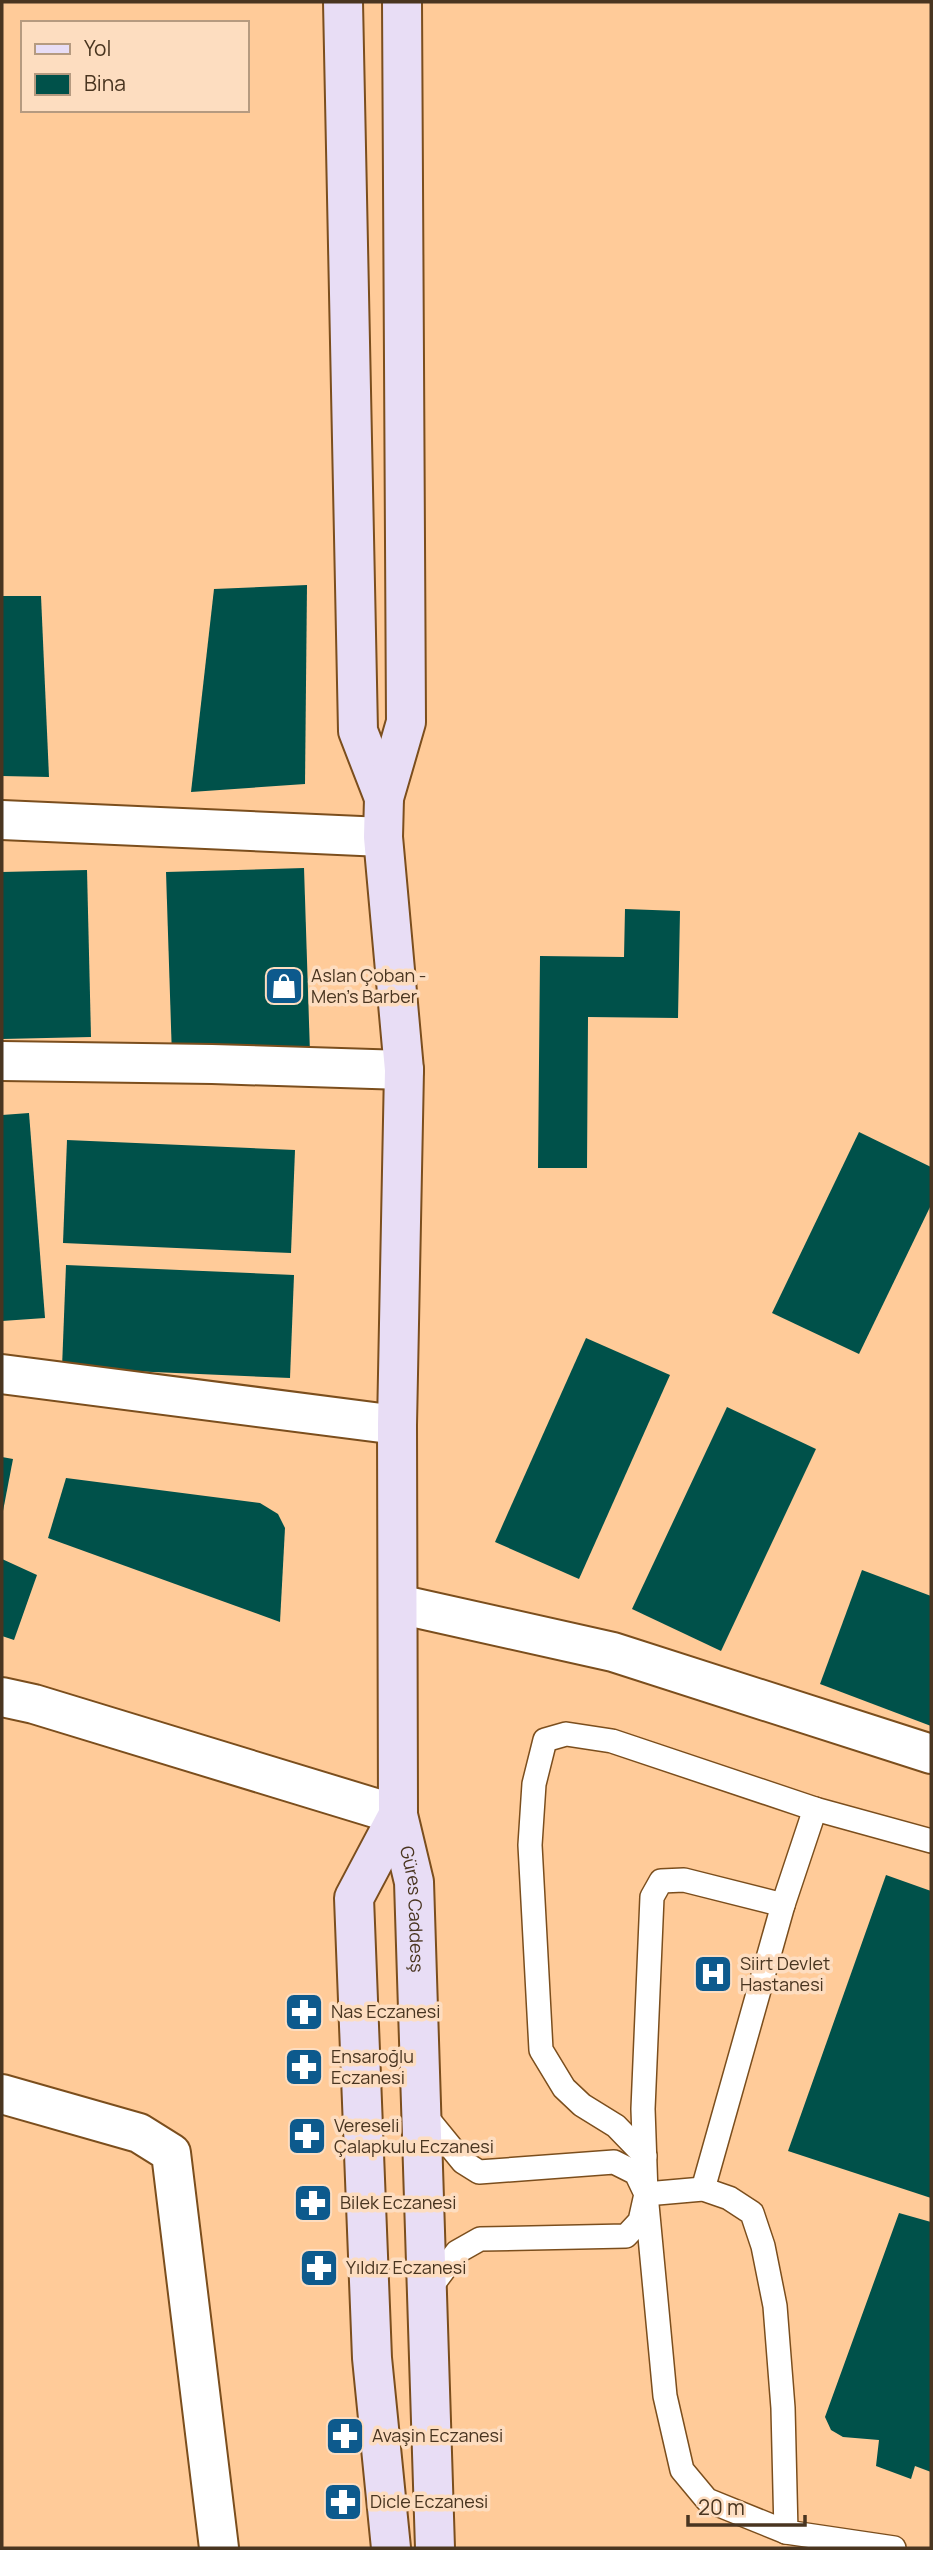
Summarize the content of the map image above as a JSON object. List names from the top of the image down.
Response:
{
  "streets": {
    "street": ["Güres Caddesş"]
  },
  "places": {
    "shop": ["Aslan Çoban - Men's Barber"],
    "hospital": ["Siirt Devlet Hastanesi"],
    "pharmacy": [
      "Nas Eczanesi",
      "Ensaroğlu Eczanesi",
      "Vereseli Çalapkulu Eczanesi",
      "Bilek Eczanesi",
      "Yıldız Eczanesi",
      "Avaşin Eczanesi",
      "Dicle Eczanesi"
    ]
  },
  "legend": ["Yol", "Bina"],
  "scale_bar": "20 m"
}
